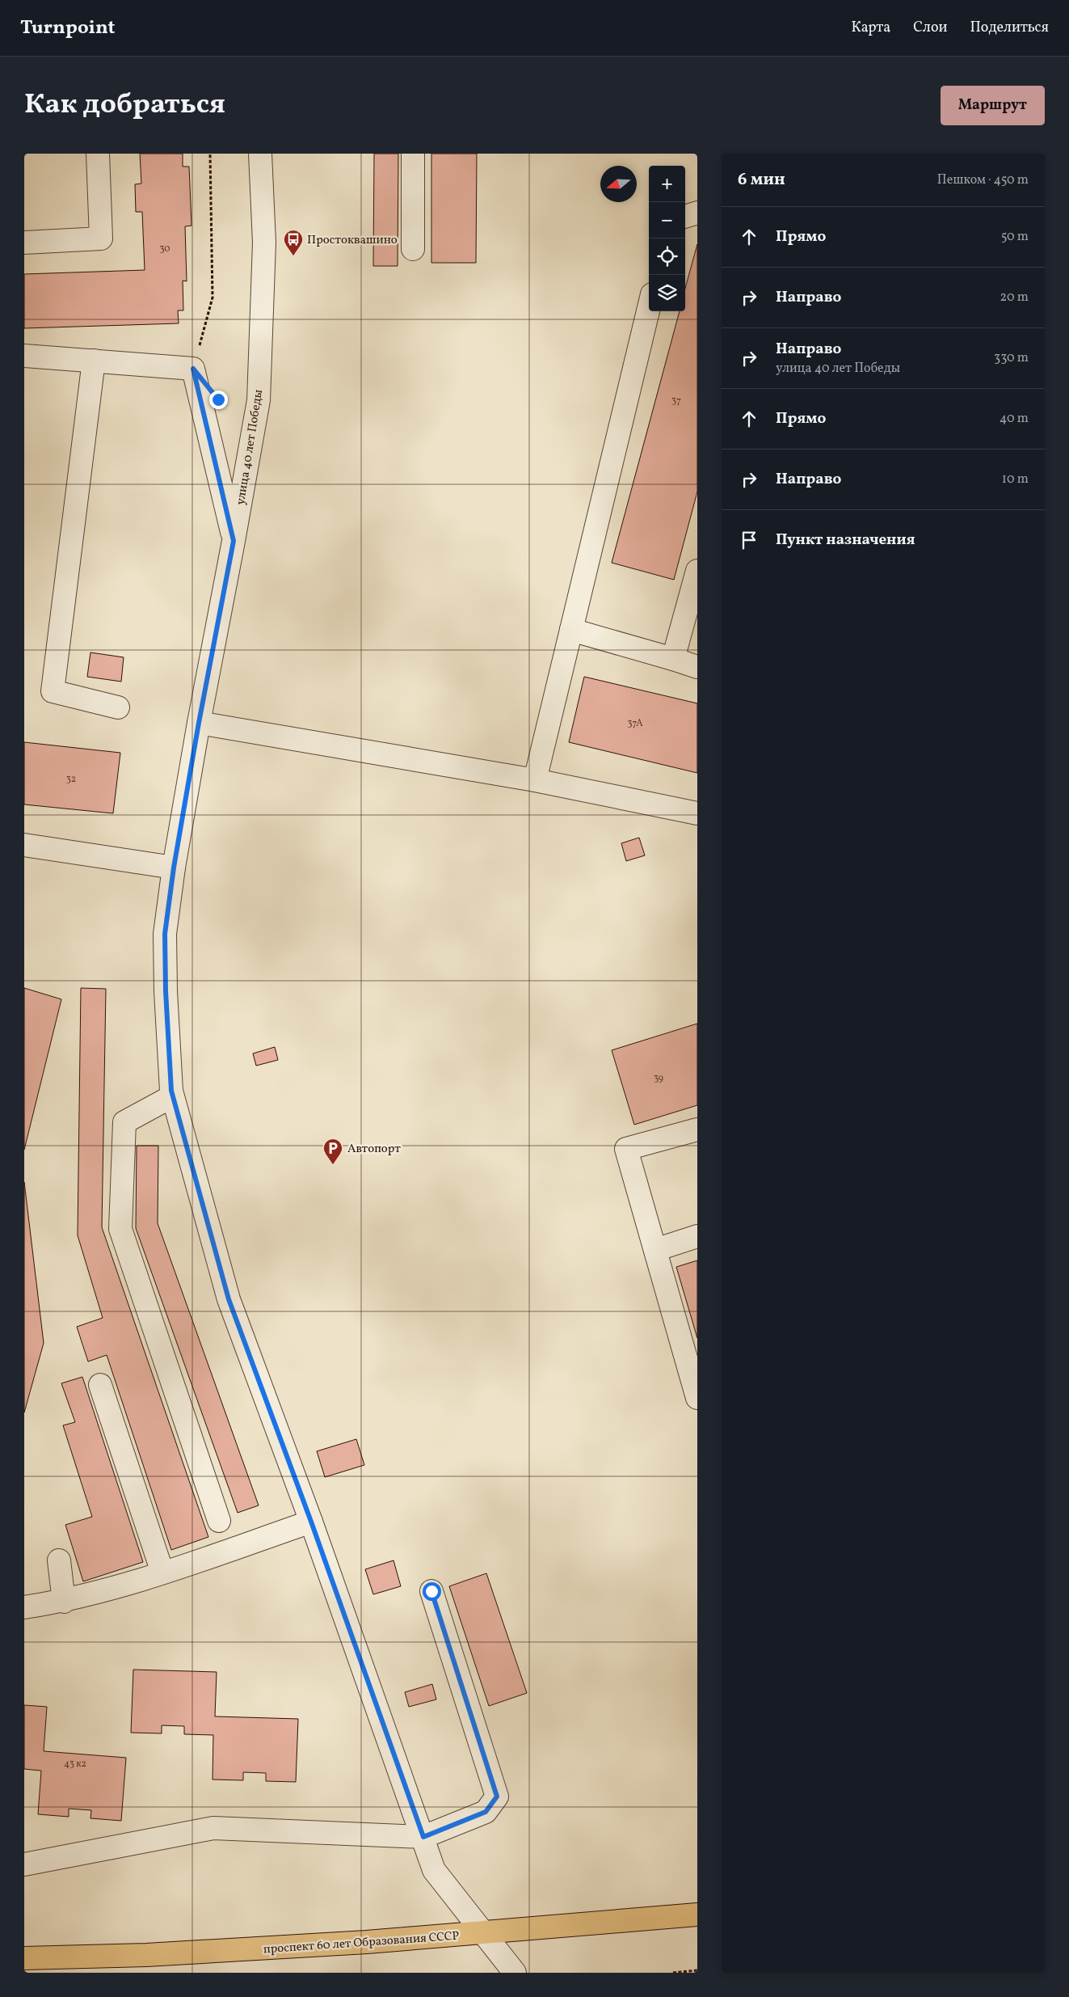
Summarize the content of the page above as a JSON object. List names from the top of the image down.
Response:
{
  "streets": {
    "main road": ["проспект 60 лет Образования СССР"],
    "street": ["улица 40 лет Победы"]
  },
  "crossings": [
    ["улица 40 лет Победы", "проспект 60 лет Образования СССР"]
  ],
  "places": {
    "bus stop": ["Простоквашино"],
    "parking": ["Автопорт"]
  },
  "house_numbers": [
    "30",
    "37",
    "37А",
    "32",
    "39",
    "43 к2"
  ],
  "north": "left",
  "page": {
    "header": "Turnpoint",
    "nav": ["Карта", "Слои", "Поделиться"],
    "title": "Как добраться",
    "buttons": "Маршрут",
    "heading": ["6 мин", "Пешком · 450 m"],
    "map_buttons": ["+", "−"],
    "list": [
      ["Прямо", "50 m"],
      ["Направо", "20 m"],
      ["Направо", "улица 40 лет Победы", "330 m"],
      ["Прямо", "40 m"],
      ["Направо", "10 m"],
      "Пункт назначения"
    ]
  }
}
